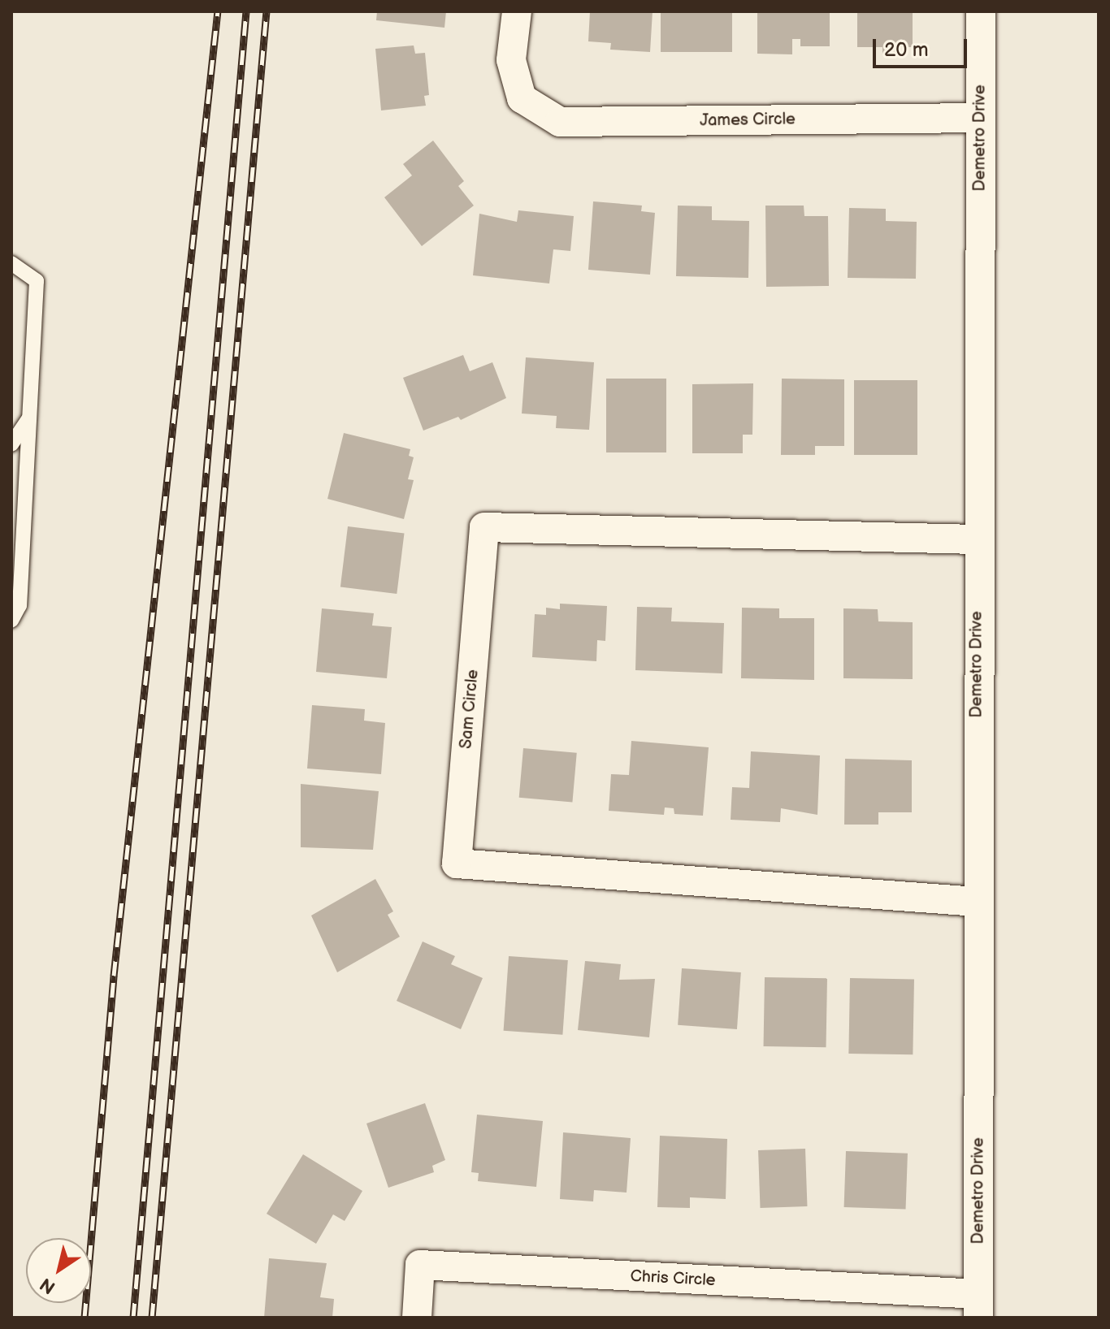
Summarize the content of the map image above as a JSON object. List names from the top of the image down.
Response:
{
  "streets": {
    "street": [
      "James Circle",
      "Demetro Drive",
      "Sam Circle",
      "Chris Circle"
    ]
  },
  "crossings": [
    ["James Circle", "Demetro Drive"],
    ["Demetro Drive", "Sam Circle"],
    ["Demetro Drive", "Chris Circle"]
  ],
  "scale_bar": "20 m",
  "north": "bottom left"
}
